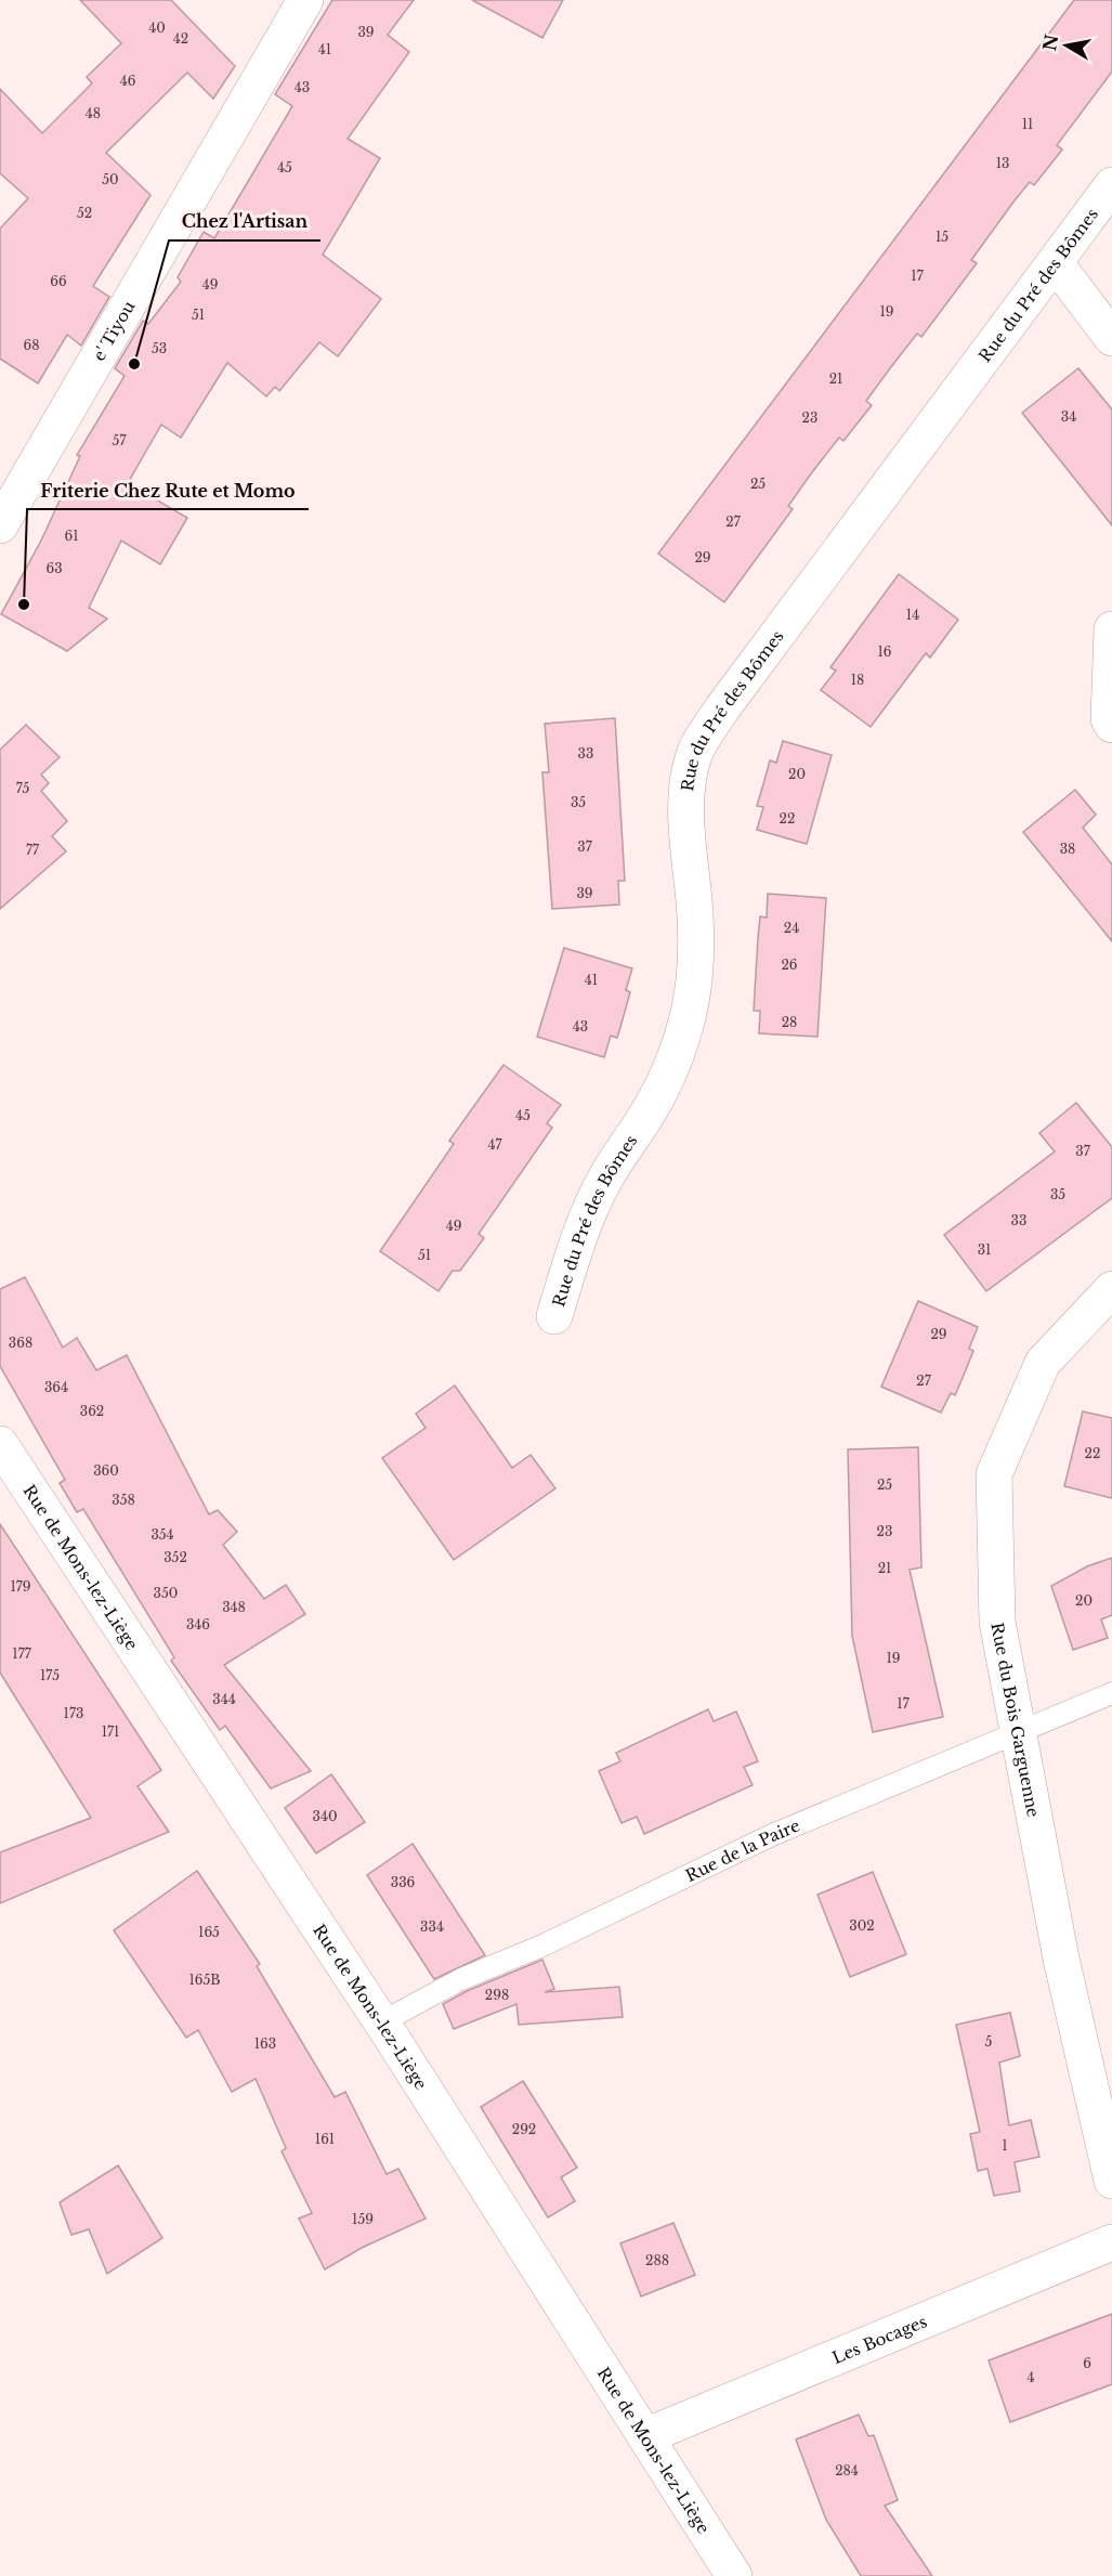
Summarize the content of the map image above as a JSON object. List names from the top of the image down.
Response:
{
  "streets": {
    "street": [
      "Rue du Pré des Bômes",
      "e' Tiyou",
      "Rue de Mons-lez-Liège",
      "Rue du Bois Garguenne",
      "Les Bocages"
    ],
    "lane": ["Rue de la Paire"]
  },
  "crossings": [
    ["Rue de Mons-lez-Liège", "Rue de la Paire"],
    ["Rue de Mons-lez-Liège", "Les Bocages"],
    ["Rue du Bois Garguenne", "Rue de la Paire"]
  ],
  "places": ["Chez l'Artisan", "Friterie Chez Rute et Momo"],
  "house_numbers": [
    "40",
    "39",
    "42",
    "41",
    "46",
    "43",
    "48",
    "11",
    "13",
    "45",
    "50",
    "52",
    "15",
    "17",
    "66",
    "49",
    "19",
    "51",
    "68",
    "53",
    "21",
    "34",
    "23",
    "57",
    "25",
    "27",
    "61",
    "29",
    "63",
    "14",
    "16",
    "18",
    "33",
    "20",
    "75",
    "35",
    "22",
    "37",
    "38",
    "77",
    "39",
    "24",
    "26",
    "41",
    "28",
    "43",
    "45",
    "47",
    "37",
    "35",
    "33",
    "49",
    "31",
    "51",
    "29",
    "368",
    "27",
    "364",
    "362",
    "22",
    "360",
    "25",
    "358",
    "23",
    "354",
    "352",
    "21",
    "179",
    "350",
    "20",
    "348",
    "346",
    "177",
    "19",
    "175",
    "344",
    "17",
    "173",
    "171",
    "340",
    "336",
    "302",
    "334",
    "165",
    "165B",
    "298",
    "5",
    "163",
    "292",
    "161",
    "1",
    "159",
    "288",
    "6",
    "4",
    "284"
  ],
  "north": "left"
}
